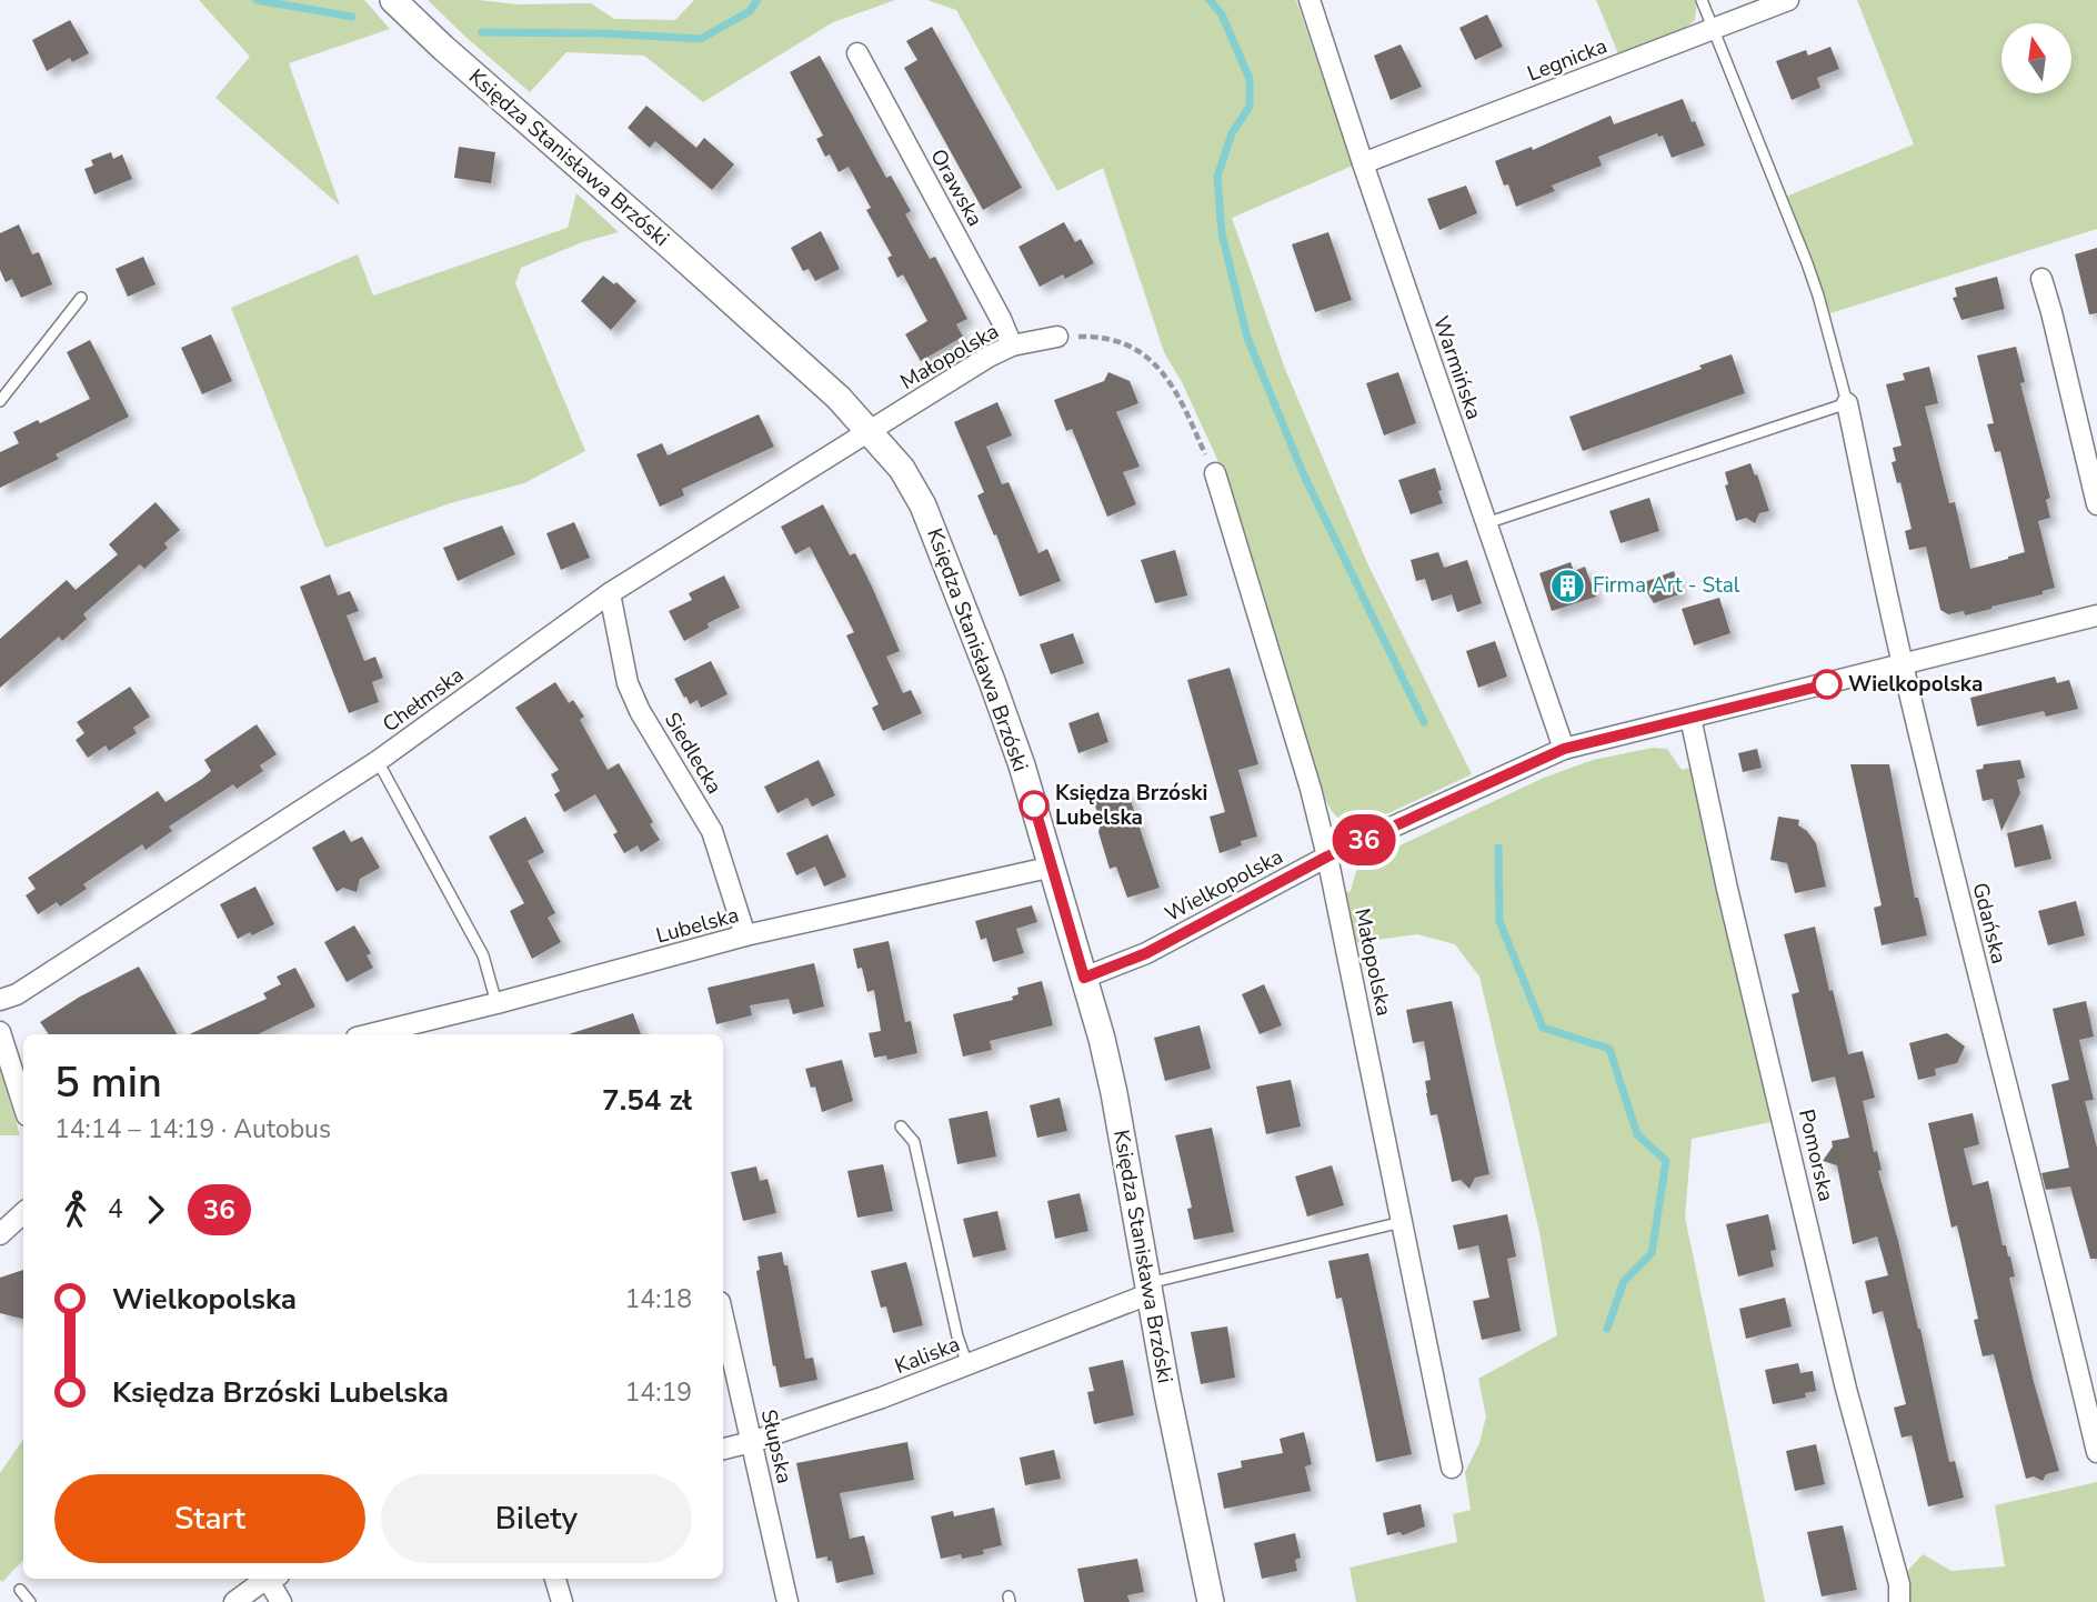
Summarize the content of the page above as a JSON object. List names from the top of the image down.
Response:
{
  "streets": {
    "street": [
      "Legnicka",
      "Księdza Stanisława Brzóski",
      "Orawska",
      "Małopolska",
      "Warmińska",
      "Chełmska",
      "Siedlecka",
      "Wielkopolska",
      "Gdańska",
      "Lubelska",
      "Pomorska",
      "Kaliska",
      "Słupska"
    ]
  },
  "crossings": [
    ["Legnicka", "Warmińska"],
    ["Księdza Stanisława Brzóski", "Małopolska"],
    ["Księdza Stanisława Brzóski", "Chełmska"],
    ["Księdza Stanisława Brzóski", "Wielkopolska"],
    ["Księdza Stanisława Brzóski", "Lubelska"],
    ["Księdza Stanisława Brzóski", "Kaliska"],
    ["Orawska", "Małopolska"],
    ["Małopolska", "Chełmska"],
    ["Małopolska", "Wielkopolska"],
    ["Warmińska", "Wielkopolska"],
    ["Chełmska", "Siedlecka"],
    ["Siedlecka", "Lubelska"],
    ["Wielkopolska", "Gdańska"],
    ["Wielkopolska", "Pomorska"],
    ["Kaliska", "Słupska"]
  ],
  "places": {
    "building": ["Firma Art - Stal"],
    "other": ["Wielkopolska", "Księdza Brzóski Lubelska"]
  },
  "lines": ["bus line 36"],
  "north": "top",
  "page": {
    "on_map": "36",
    "heading": ["5 min", "14:14 – 14:19 · Autobus", "7.54 zł"],
    "legs": ["4", "36"],
    "list": [
      {
        "name": "Wielkopolska",
        "value": "14:18"
      },
      {
        "name": "Księdza Brzóski Lubelska",
        "value": "14:19"
      }
    ],
    "buttons": ["Start", "Bilety"]
  }
}
